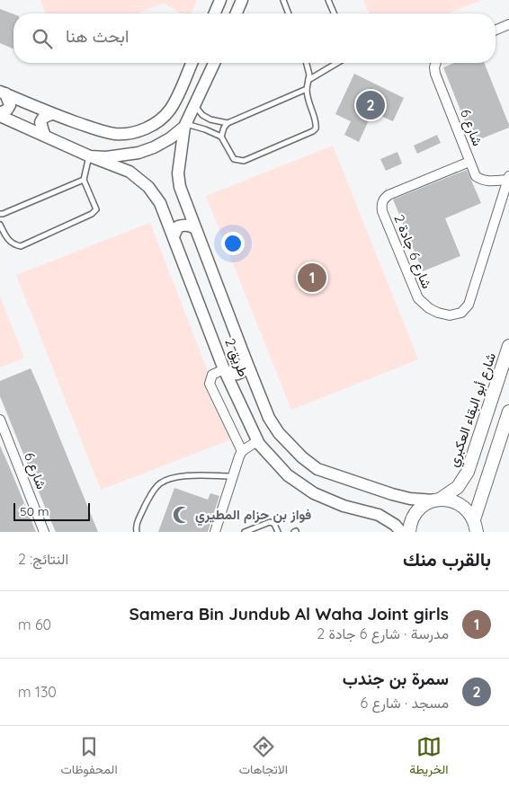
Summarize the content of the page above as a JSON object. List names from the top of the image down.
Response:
{
  "streets": {
    "main road": ["شارع أبو البقاء العكبري"],
    "street": ["شارع 6", "شارع 6 جادة 2", "طريق 2"]
  },
  "crossings": [
    ["شارع 6", "شارع 6 جادة 2"],
    ["طريق 2", "شارع أبو البقاء العكبري"]
  ],
  "places": {
    "mosque": ["فواز بن حزام المطيري"]
  },
  "scale_bar": "50 m",
  "page": {
    "search": "ابحث هنا",
    "pins": ["2", "1"],
    "scale": "50 m",
    "heading": ["بالقرب منك", "النتائج: 2"],
    "list": [
      {
        "mark": "1",
        "name": "Samera Bin Jundub Al Waha Joint girls",
        "note": "مدرسة · شارع 6 جادة 2",
        "value": "60 m"
      },
      {
        "mark": "2",
        "name": "سمرة بن جندب",
        "note": "مسجد · شارع 6",
        "value": "130 m"
      }
    ],
    "nav": ["الخريطة", "الاتجاهات", "المحفوظات"]
  }
}
